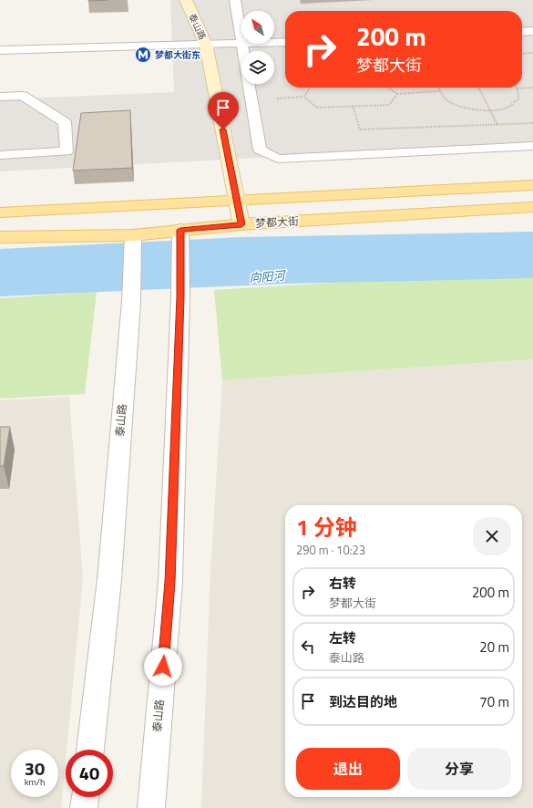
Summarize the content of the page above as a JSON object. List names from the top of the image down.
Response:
{
  "streets": {
    "main road": ["泰山路", "梦都大街"]
  },
  "crossings": [
    ["泰山路", "梦都大街"]
  ],
  "water": ["向阳河"],
  "places": {
    "metro station": ["梦都大街东"]
  },
  "north": "top left",
  "page": {
    "turn": ["200 m", "梦都大街"],
    "heading": ["1 分钟", "290 m · 10:23"],
    "list": [
      {
        "name": "右转",
        "note": "梦都大街",
        "value": "200 m"
      },
      {
        "name": "左转",
        "note": "泰山路",
        "value": "20 m"
      },
      {
        "name": "到达目的地",
        "value": "70 m"
      }
    ],
    "buttons": ["退出", "分享"],
    "speed": "30 km/h",
    "limit": "40"
  }
}
